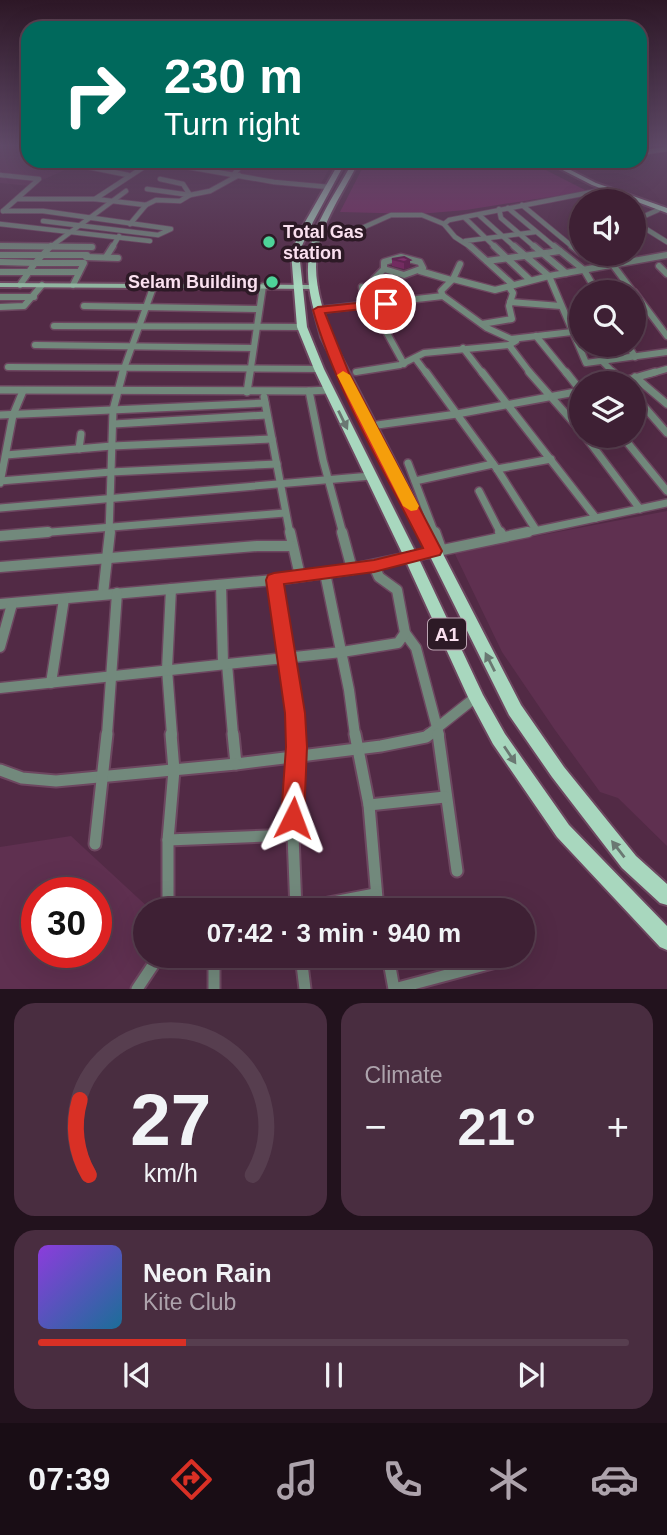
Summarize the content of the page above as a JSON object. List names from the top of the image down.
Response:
{
  "streets": {
    "main road": ["A1"]
  },
  "places": ["Total Gas station", "Selam Building"],
  "page": {
    "turn": ["230 m", "Turn right"],
    "limit": "30",
    "trip": "07:42 · 3 min · 940 m",
    "tile": "Climate",
    "heat": ["−", "21°", "+"],
    "song": ["Neon Rain", "Kite Club"],
    "tabs": "07:39",
    "gauge": ["27", "km/h"]
  }
}
